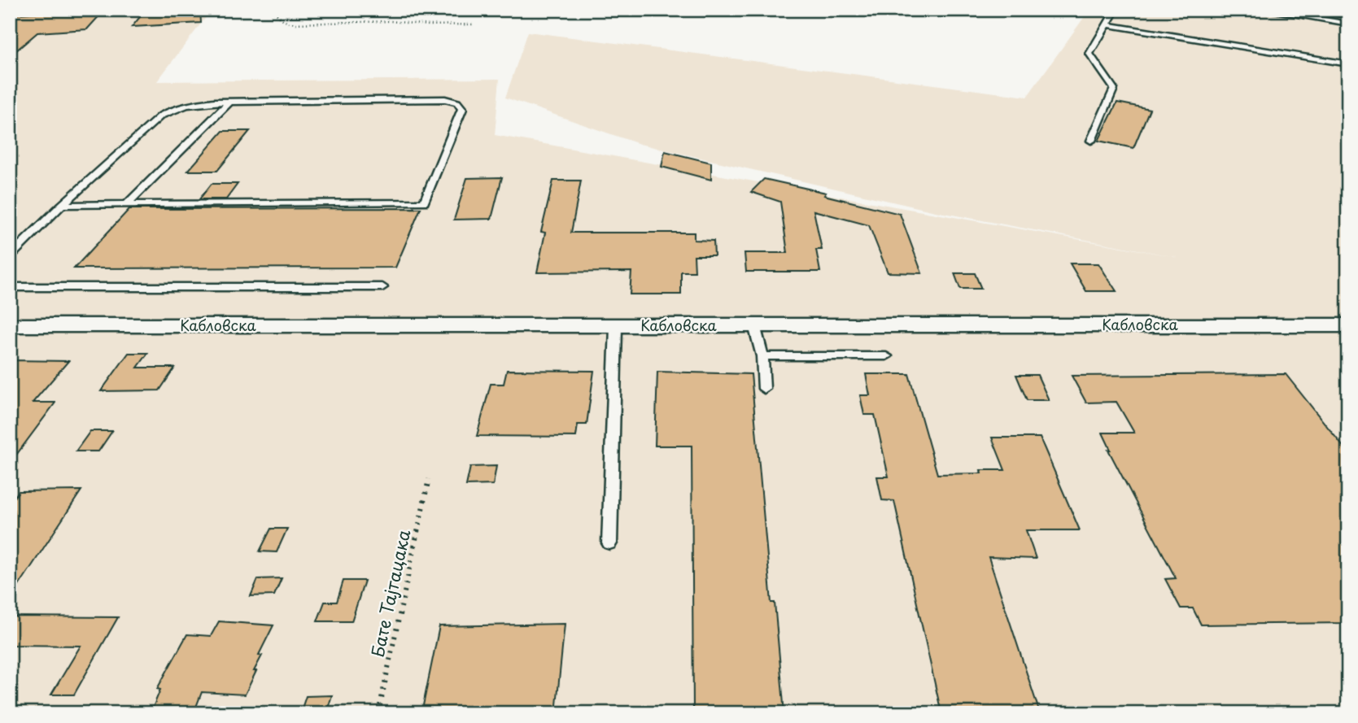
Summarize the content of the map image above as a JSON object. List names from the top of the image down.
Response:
{
  "streets": {
    "street": ["Кабловска"],
    "path": ["Бате Тајтацака"]
  }
}
